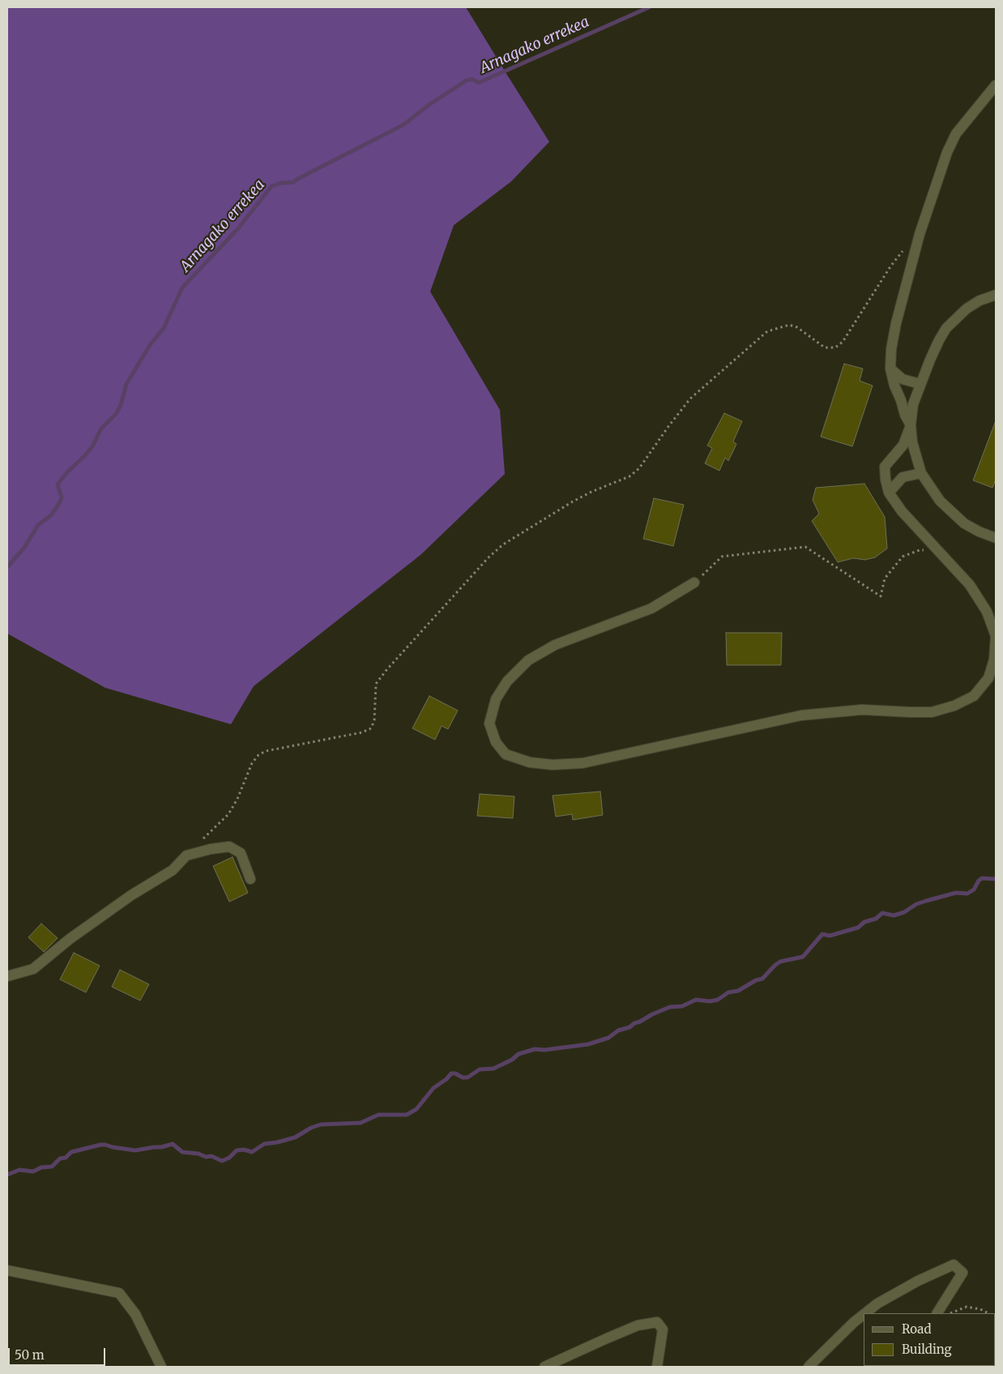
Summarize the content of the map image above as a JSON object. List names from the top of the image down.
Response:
{
  "water": ["Arnagako errekea"],
  "legend": ["Road", "Building"],
  "scale_bar": "50 m"
}
